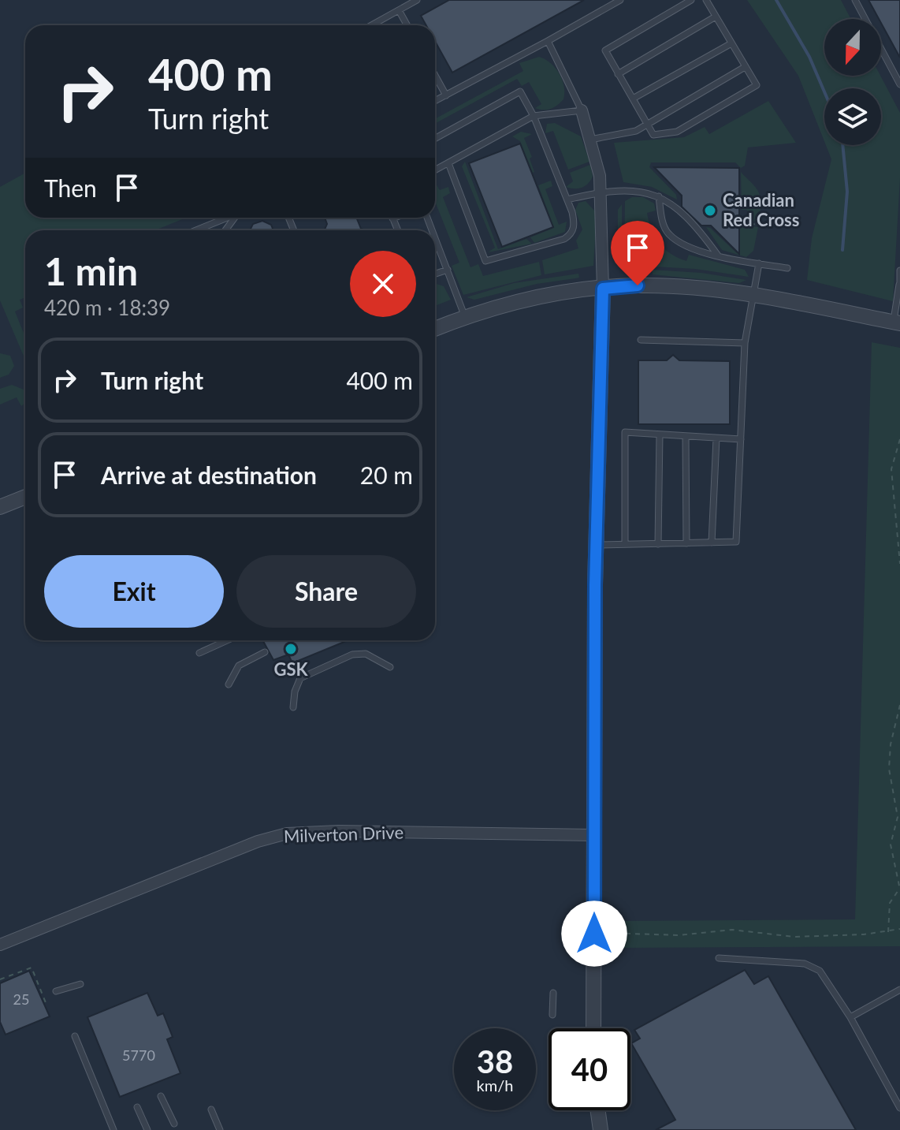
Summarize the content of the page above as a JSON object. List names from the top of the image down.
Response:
{
  "streets": {
    "street": ["Milverton Drive"]
  },
  "places": ["Canadian Red Cross", "GSK"],
  "house_numbers": ["25", "5770"],
  "north": "bottom",
  "page": {
    "turn": ["400 m", "Turn right"],
    "then": "Then",
    "heading": ["1 min", "420 m · 18:39"],
    "list": [
      {
        "name": "Turn right",
        "value": "400 m"
      },
      {
        "name": "Arrive at destination",
        "value": "20 m"
      }
    ],
    "buttons": ["Exit", "Share"],
    "speed": "38 km/h",
    "limit": "40"
  }
}
